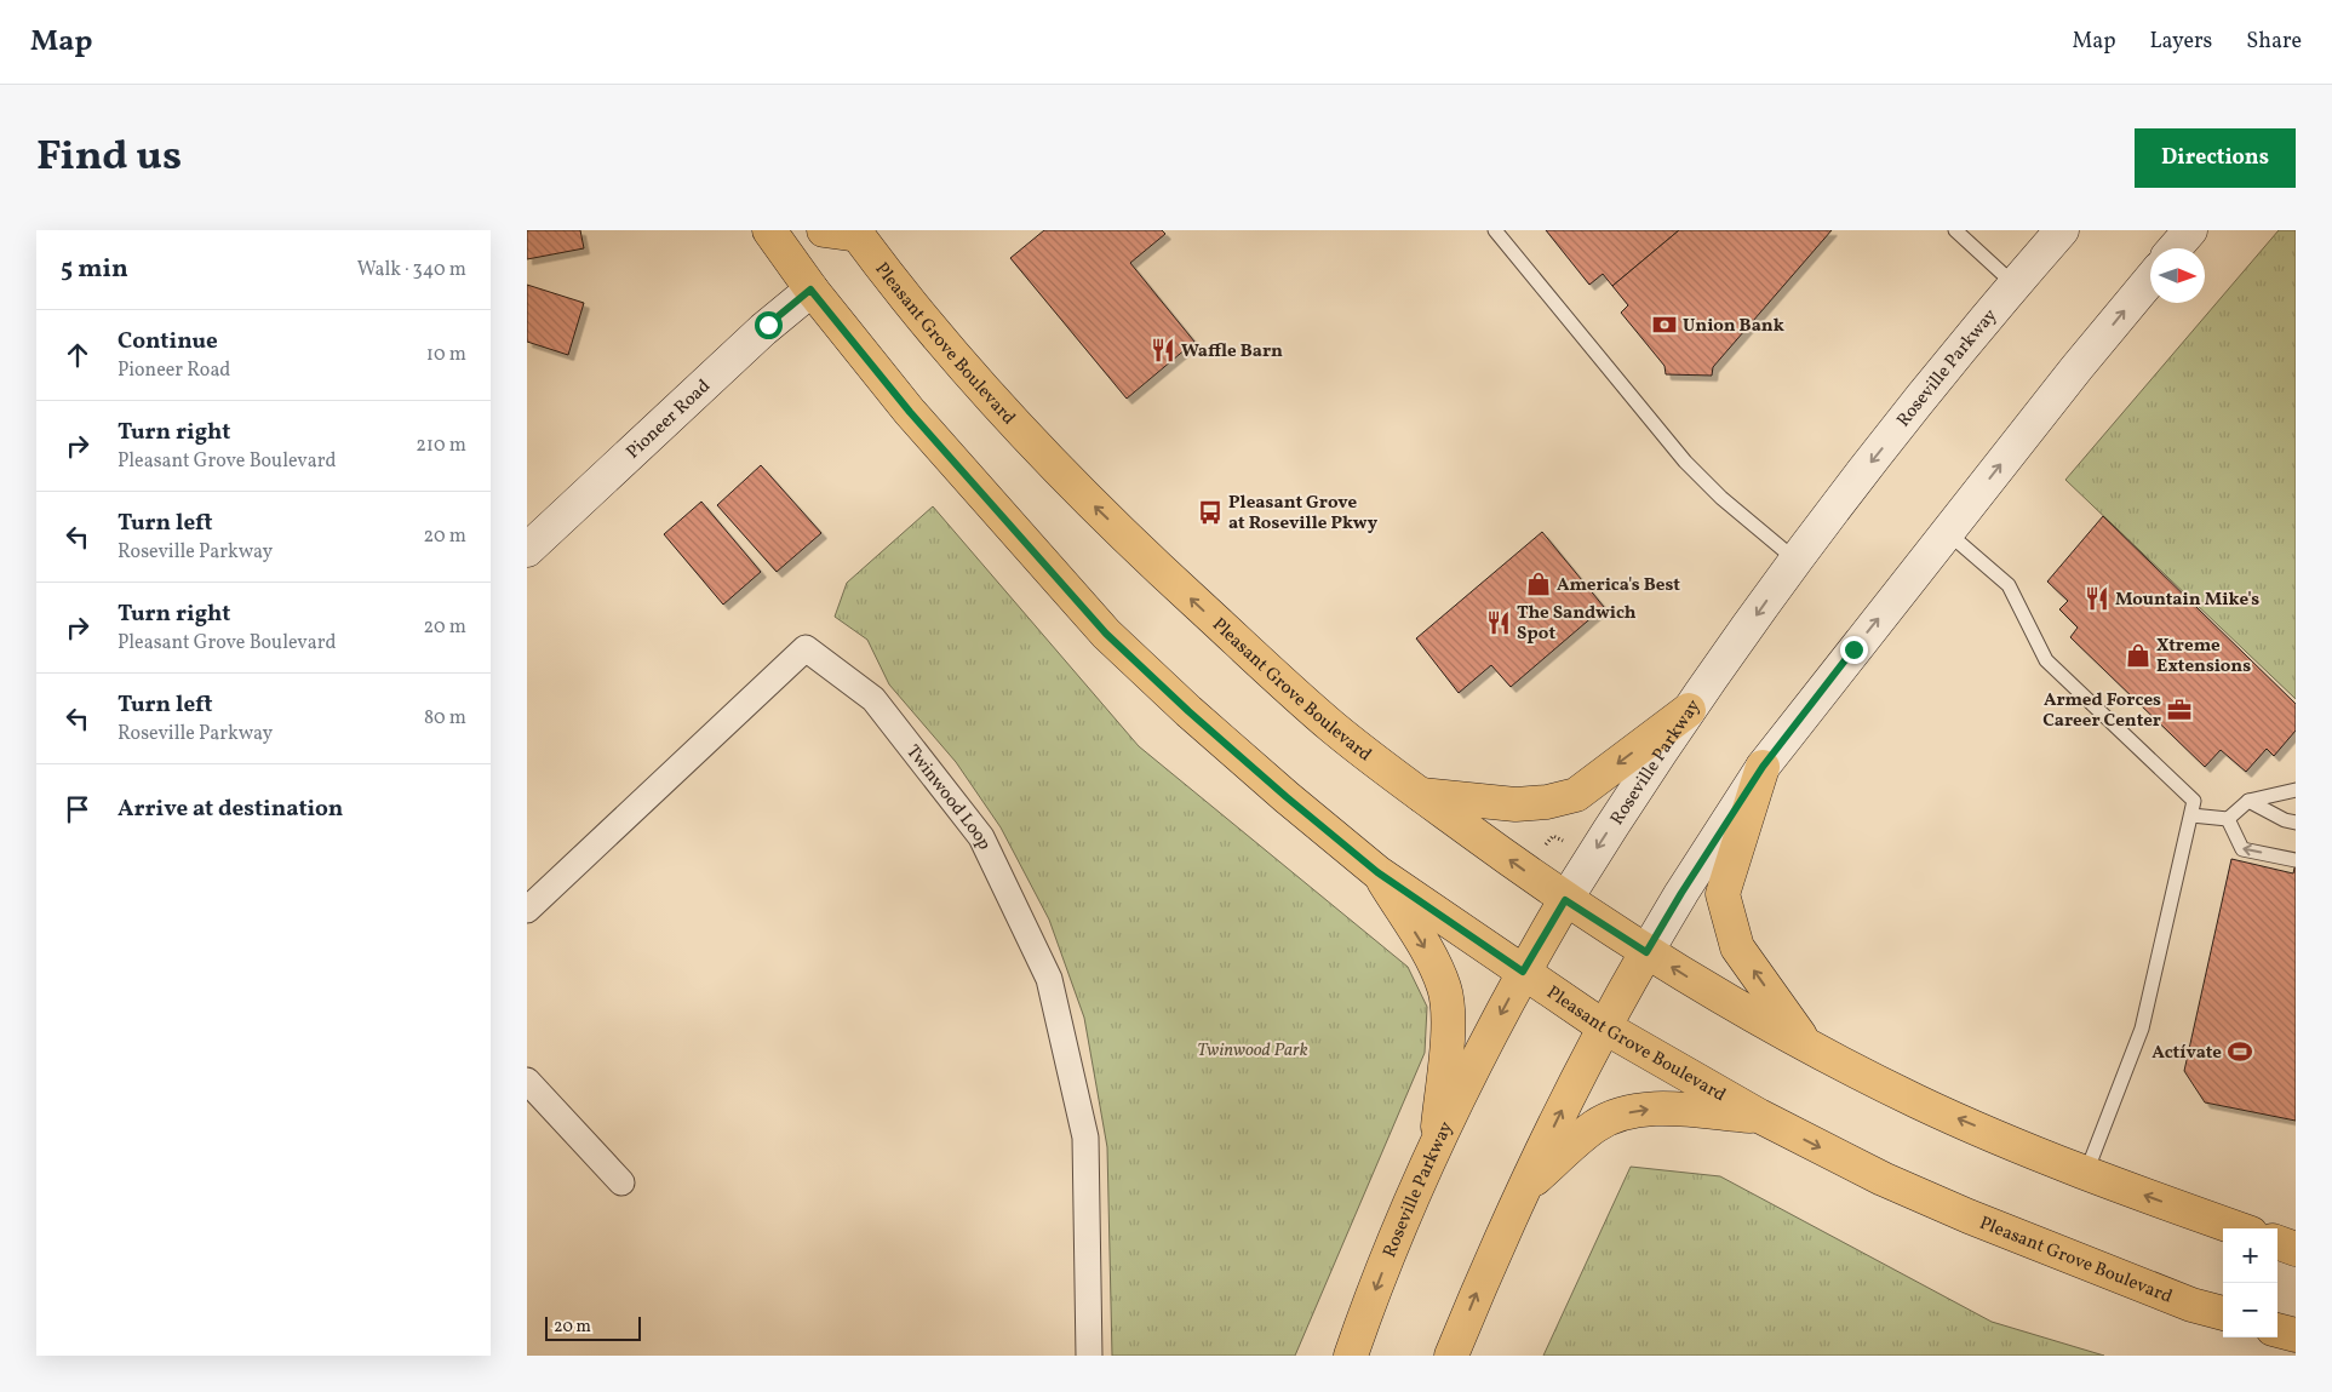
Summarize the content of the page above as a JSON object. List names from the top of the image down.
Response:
{
  "streets": {
    "main road": ["Pleasant Grove Boulevard", "Roseville Parkway", "Pioneer Road"],
    "street": ["Twinwood Loop"]
  },
  "crossings": [
    ["Pleasant Grove Boulevard", "Roseville Parkway"],
    ["Pleasant Grove Boulevard", "Pioneer Road"]
  ],
  "parks": ["Twinwood Park"],
  "places": {
    "bank": ["Union Bank"],
    "restaurant": ["Waffle Barn", "Mountain Mike's", "The Sandwich Spot"],
    "bus stop": ["Pleasant Grove at Roseville Pkwy"],
    "shop": ["America's Best", "Xtreme Extensions"],
    "office": ["Armed Forces Career Center"],
    "sports": ["Actívate"]
  },
  "scale_bar": "20 m",
  "north": "right",
  "page": {
    "header": "Map",
    "nav": ["Map", "Layers", "Share"],
    "title": "Find us",
    "buttons": "Directions",
    "heading": ["5 min", "Walk · 340 m"],
    "list": [
      ["Continue", "Pioneer Road", "10 m"],
      ["Turn right", "Pleasant Grove Boulevard", "210 m"],
      ["Turn left", "Roseville Parkway", "20 m"],
      ["Turn right", "Pleasant Grove Boulevard", "20 m"],
      ["Turn left", "Roseville Parkway", "80 m"],
      "Arrive at destination"
    ],
    "map_buttons": ["+", "−"],
    "scale": "20 m"
  }
}
